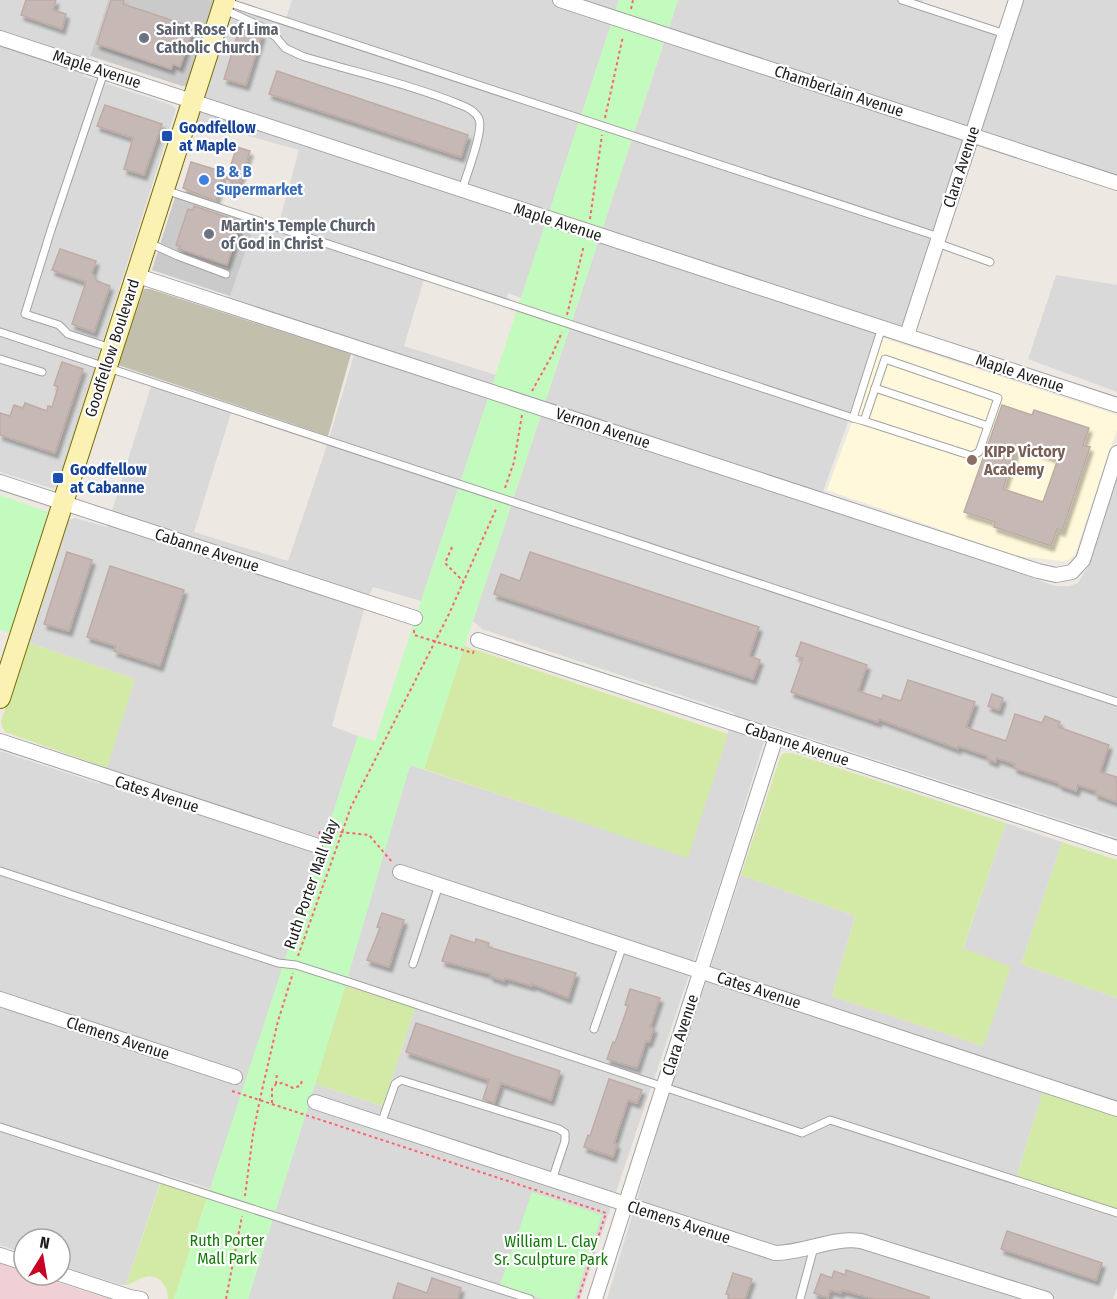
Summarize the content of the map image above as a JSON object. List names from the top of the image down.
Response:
{
  "streets": {
    "main road": ["Goodfellow Boulevard"],
    "street": [
      "Maple Avenue",
      "Chamberlain Avenue",
      "Clara Avenue",
      "Vernon Avenue",
      "Cabanne Avenue",
      "Cates Avenue",
      "Clemens Avenue"
    ],
    "path": ["Ruth Porter Mall Way"]
  },
  "crossings": [
    ["Maple Avenue", "Clara Avenue"],
    ["Maple Avenue", "Goodfellow Boulevard"],
    ["Chamberlain Avenue", "Clara Avenue"],
    ["Clara Avenue", "Cabanne Avenue"],
    ["Clara Avenue", "Cates Avenue"],
    ["Clara Avenue", "Clemens Avenue"],
    ["Goodfellow Boulevard", "Vernon Avenue"],
    ["Goodfellow Boulevard", "Cabanne Avenue"]
  ],
  "parks": ["Ruth Porter Mall Park", "William L. Clay Sr. Sculpture Park"],
  "places": {
    "other": [
      "Saint Rose of Lima Catholic Church",
      "B & B Supermarket",
      "Martin's Temple Church of God in Christ",
      "KIPP Victory Academy"
    ],
    "transit": ["Goodfellow at Maple", "Goodfellow at Cabanne"]
  },
  "north": "top"
}
